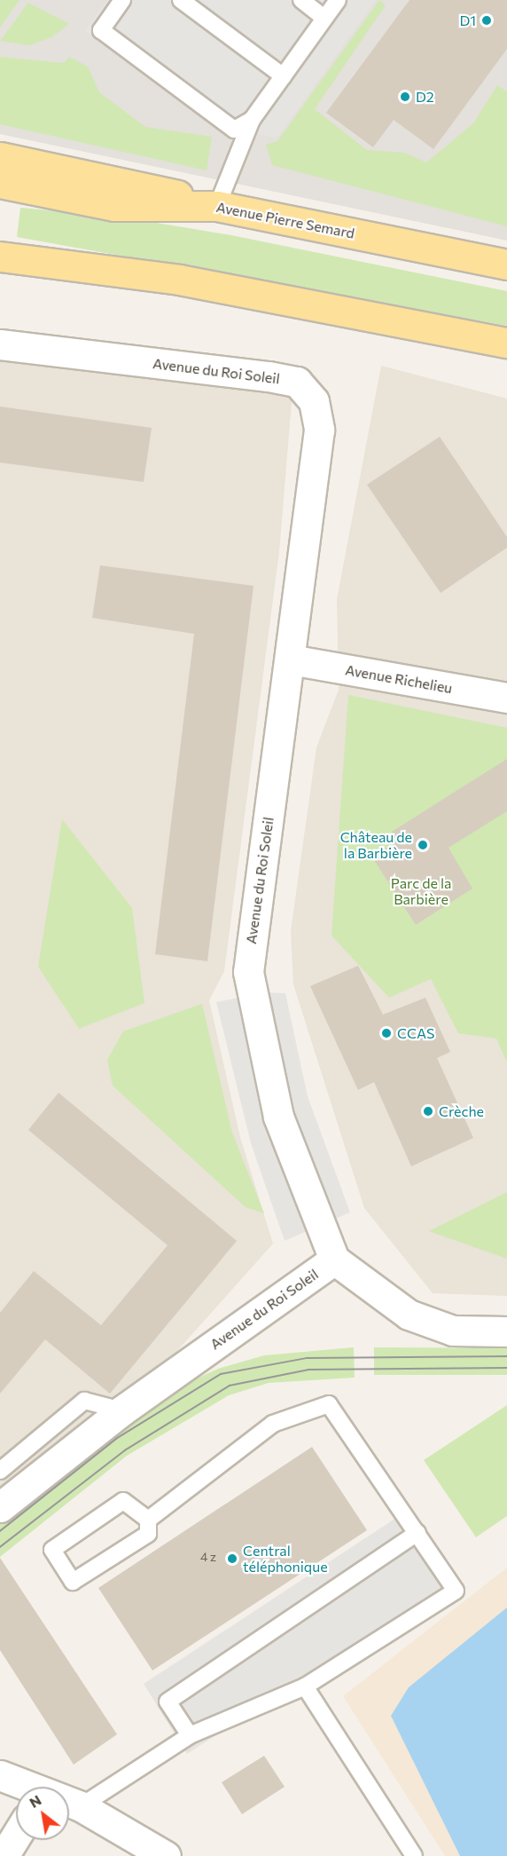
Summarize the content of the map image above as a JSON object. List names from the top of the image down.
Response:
{
  "streets": {
    "main road": ["Avenue Pierre Semard"],
    "street": ["Avenue du Roi Soleil", "Avenue Richelieu"]
  },
  "crossings": [
    ["Avenue du Roi Soleil", "Avenue Richelieu"]
  ],
  "parks": ["Parc de la Barbière"],
  "places": [
    "D1",
    "D2",
    "Château de la Barbière",
    "CCAS",
    "Crèche",
    "Central téléphonique"
  ],
  "house_numbers": ["4 z"],
  "north": "top left"
}
